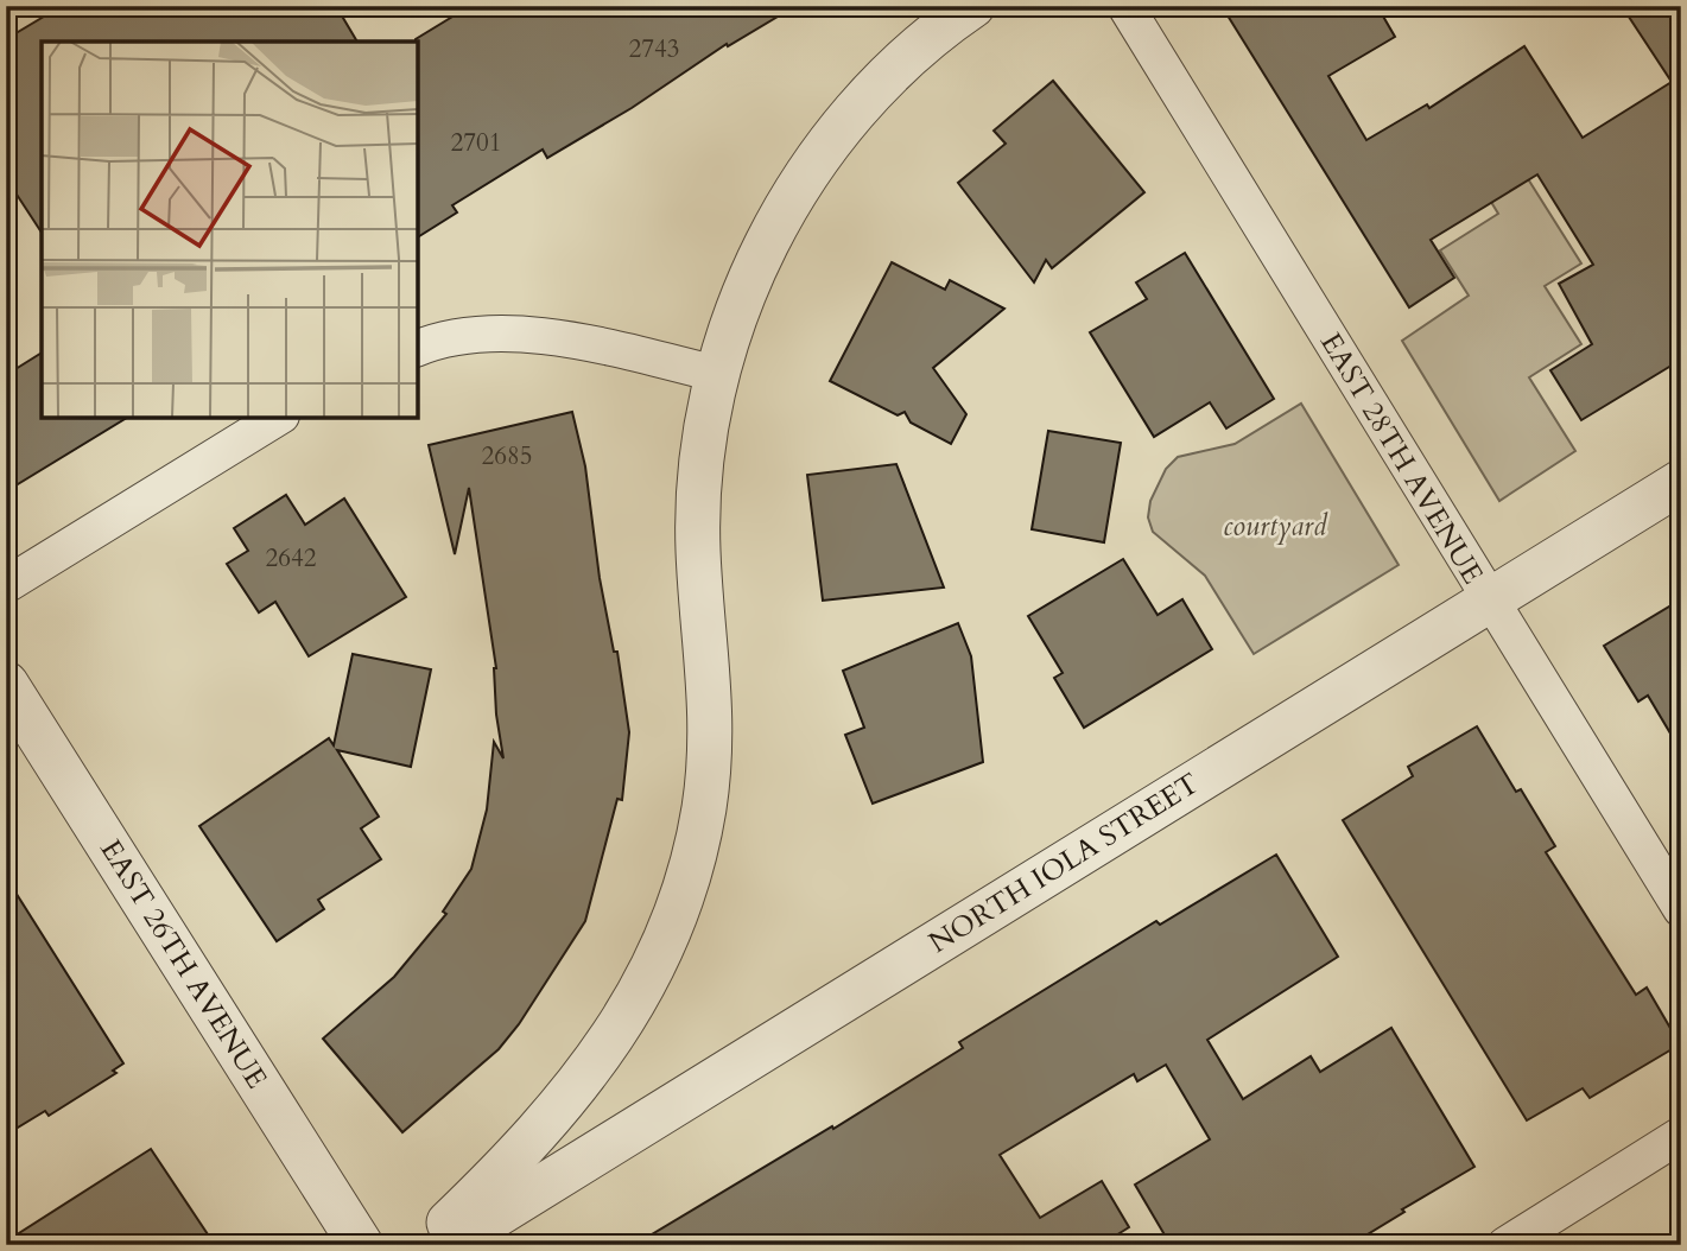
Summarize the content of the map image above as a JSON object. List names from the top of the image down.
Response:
{
  "streets": {
    "street": ["EAST 28TH AVENUE", "NORTH IOLA STREET", "EAST 26TH AVENUE"]
  },
  "crossings": [
    ["EAST 28TH AVENUE", "NORTH IOLA STREET"]
  ],
  "parks": ["courtyard"],
  "house_numbers": [
    "2743",
    "2701",
    "2685",
    "2642"
  ]
}
